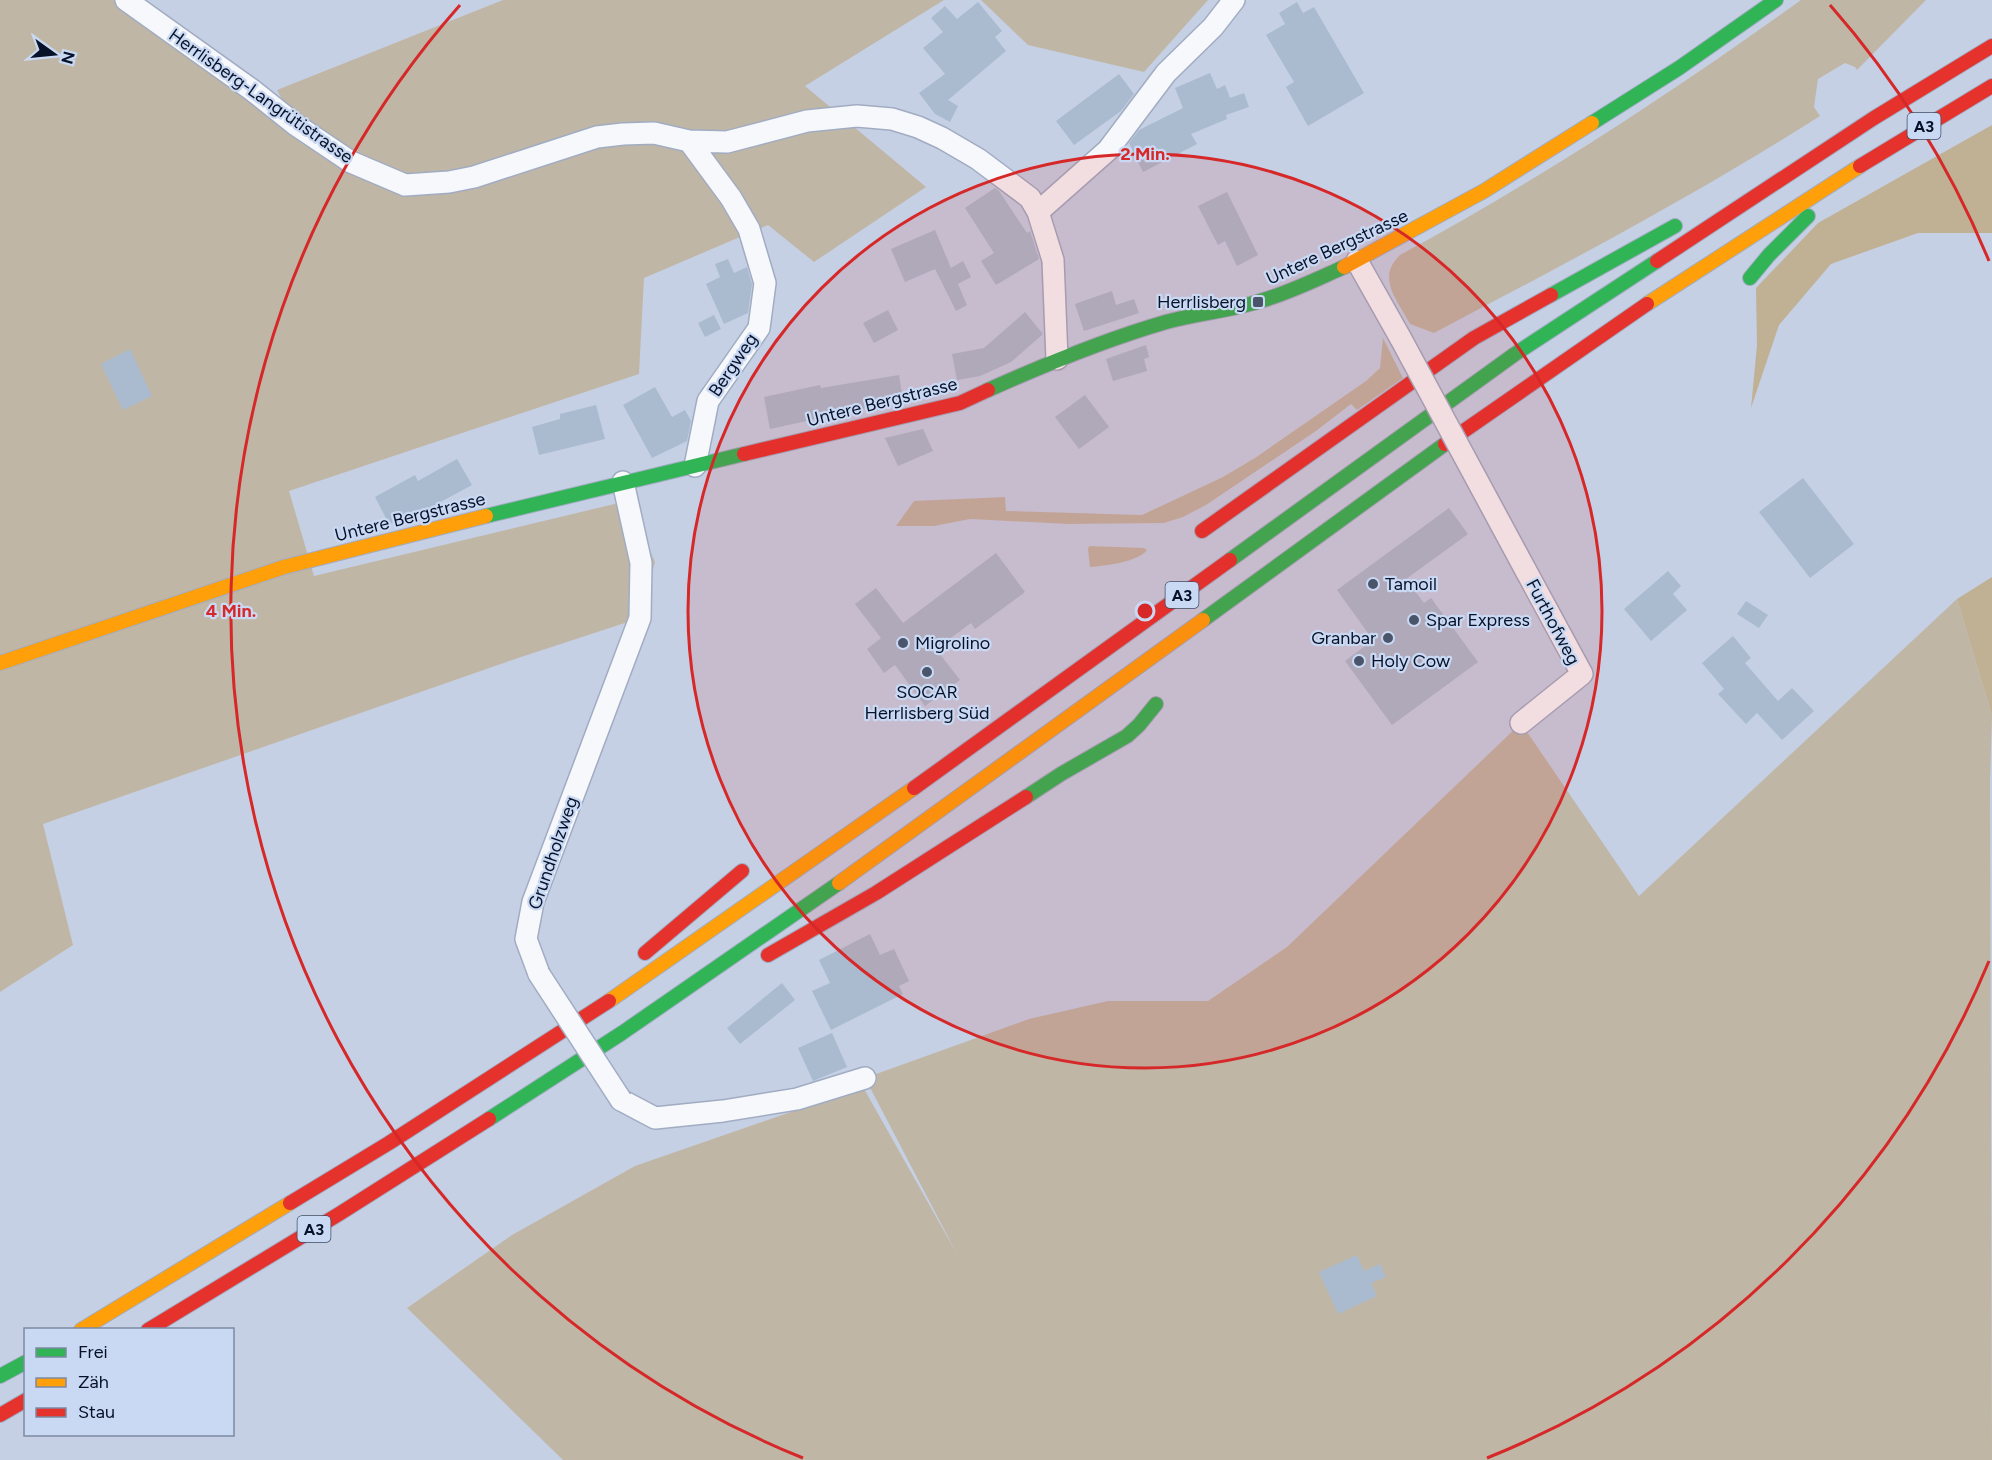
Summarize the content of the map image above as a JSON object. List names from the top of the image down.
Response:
{
  "streets": {
    "main road": ["A3", "Untere Bergstrasse"],
    "street": [
      "Herrlisberg-Langrütistrasse",
      "Bergweg",
      "Furthofweg",
      "Grundholzweg"
    ]
  },
  "crossings": [
    ["Herrlisberg-Langrütistrasse", "Untere Bergstrasse"],
    ["Herrlisberg-Langrütistrasse", "Bergweg"],
    ["Untere Bergstrasse", "Bergweg"],
    ["Untere Bergstrasse", "Furthofweg"],
    ["Untere Bergstrasse", "Grundholzweg"]
  ],
  "places": {
    "transit": ["Herrlisberg"],
    "other": [
      "Tamoil",
      "Spar Express",
      "Granbar",
      "Migrolino",
      "Holy Cow",
      "SOCAR Herrlisberg Süd"
    ]
  },
  "legend": ["Frei", "Zäh", "Stau"],
  "north": "right",
  "rings": ["2 Min.", "4 Min."]
}
